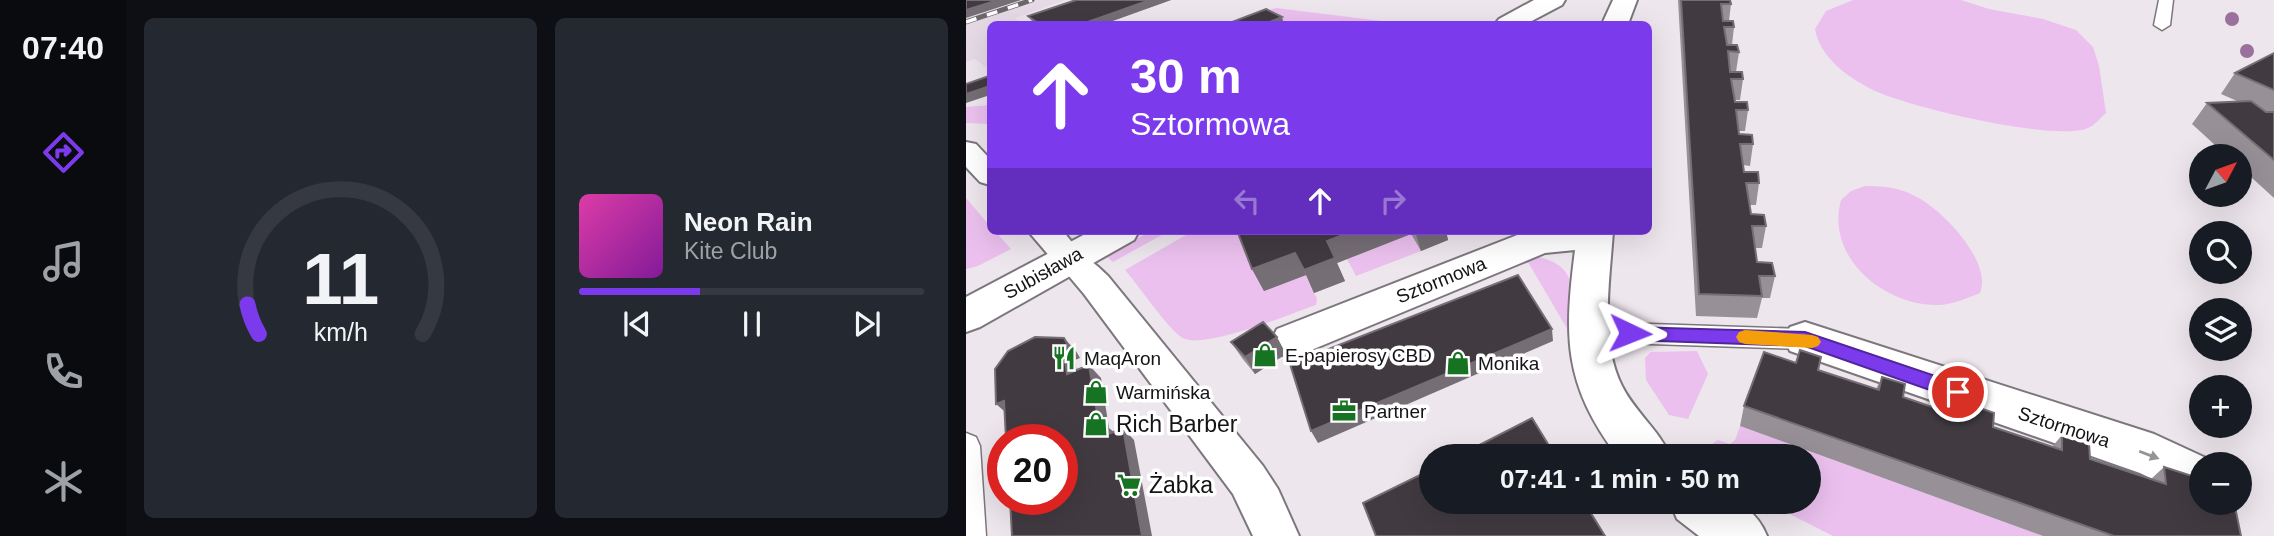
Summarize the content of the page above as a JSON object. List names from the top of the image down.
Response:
{
  "streets": {
    "street": ["Subisława", "Sztormowa"]
  },
  "one_way": ["Sztormowa"],
  "places": {
    "shop": [
      "E-papierosy CBD",
      "Monika",
      "Warmińska",
      "Rich Barber"
    ],
    "restaurant": ["MaqAron"],
    "office": ["Partner"],
    "supermarket": ["Żabka"]
  },
  "north": "top right",
  "page": {
    "tabs": "07:40",
    "turn": ["30 m", "Sztormowa"],
    "map_buttons": ["+", "−"],
    "song": ["Neon Rain", "Kite Club"],
    "limit": "20",
    "trip": "07:41 · 1 min · 50 m",
    "gauge": ["11", "km/h"]
  }
}
